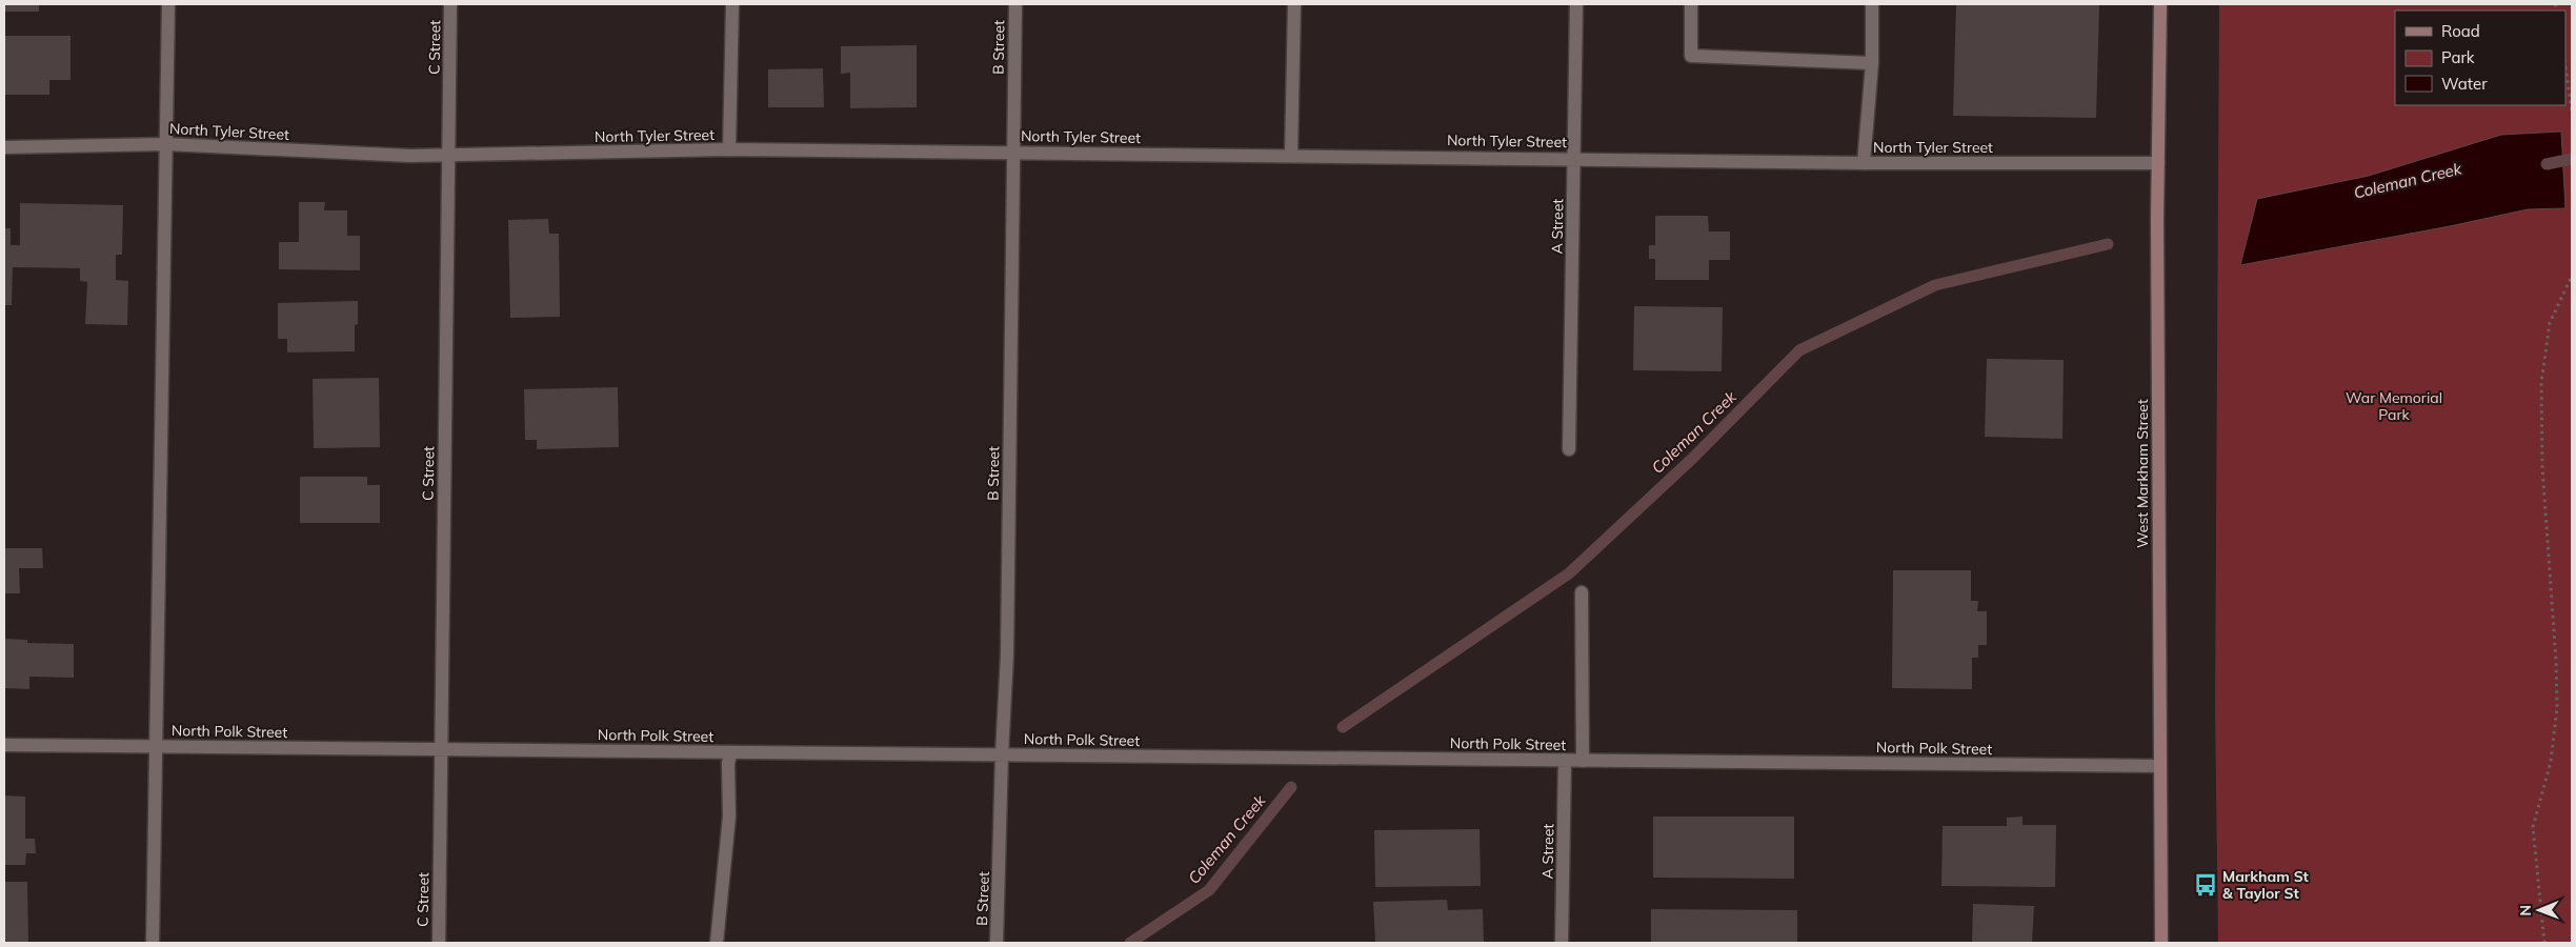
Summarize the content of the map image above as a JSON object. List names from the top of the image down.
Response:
{
  "streets": {
    "main road": ["West Markham Street"],
    "street": [
      "C Street",
      "B Street",
      "North Tyler Street",
      "A Street",
      "North Polk Street"
    ]
  },
  "crossings": [
    ["C Street", "North Tyler Street"],
    ["C Street", "North Polk Street"],
    ["B Street", "North Tyler Street"],
    ["B Street", "North Polk Street"],
    ["North Tyler Street", "A Street"],
    ["North Tyler Street", "West Markham Street"],
    ["A Street", "North Polk Street"],
    ["West Markham Street", "North Polk Street"]
  ],
  "water": ["Coleman Creek"],
  "parks": ["War Memorial Park"],
  "places": {
    "bus stop": ["Markham St & Taylor St"]
  },
  "legend": ["Road", "Park", "Water"],
  "north": "left"
}
